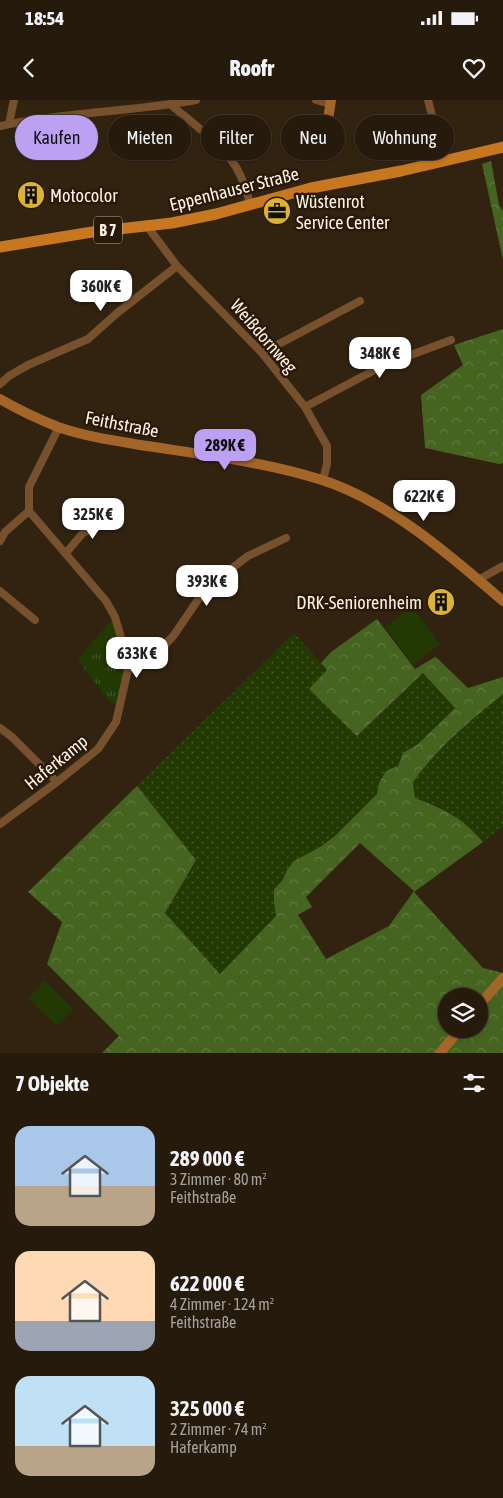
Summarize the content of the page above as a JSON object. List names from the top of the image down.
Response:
{
  "streets": {
    "main road": ["Eppenhauser Straße", "B 7", "Feithstraße"],
    "street": ["Weißdornweg", "Haferkamp"]
  },
  "crossings": [
    ["Eppenhauser Straße", "Weißdornweg"],
    ["Weißdornweg", "Feithstraße"]
  ],
  "places": {
    "building": ["Motocolor", "DRK-Seniorenheim"],
    "office": ["Wüstenrot Service Center"]
  },
  "page": {
    "status": "18:54",
    "header": "Roofr",
    "chip": [
      "Kaufen",
      "Mieten",
      "Filter",
      "Neu",
      "Wohnung"
    ],
    "price": [
      "360K €",
      "348K €",
      "289K €",
      "622K €",
      "325K €",
      "393K €",
      "633K €"
    ],
    "heading": "7 Objekte",
    "list": [
      {
        "name": "289 000 €",
        "note": "3 Zimmer · 80 m² · Feithstraße"
      },
      {
        "name": "622 000 €",
        "note": "4 Zimmer · 124 m² · Feithstraße"
      },
      {
        "name": "325 000 €",
        "note": "2 Zimmer · 74 m² · Haferkamp"
      }
    ]
  }
}
